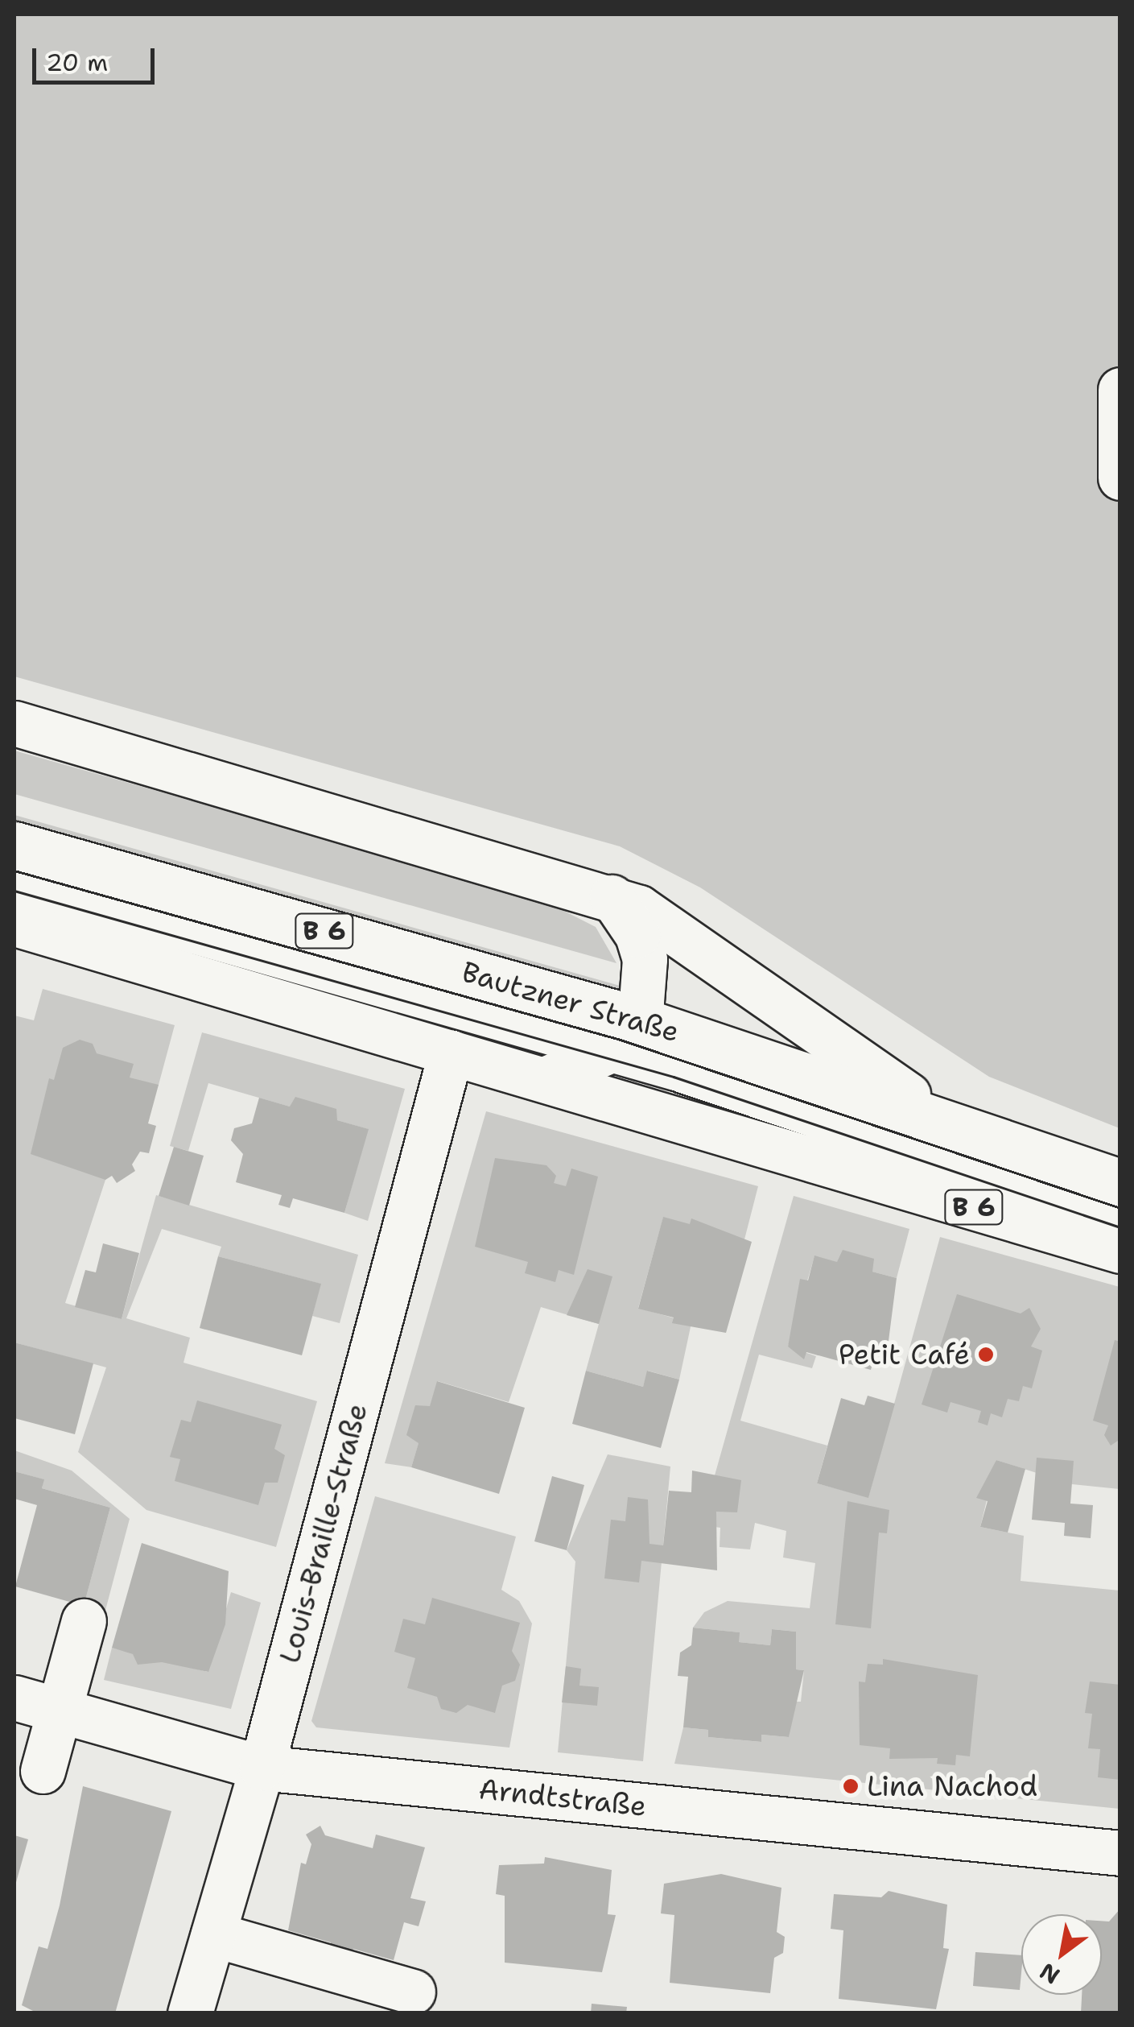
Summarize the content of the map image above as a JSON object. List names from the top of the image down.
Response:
{
  "streets": {
    "main road": [
      "B 6",
      "Bautzner Straße",
      "Louis-Braille-Straße",
      "Arndtstraße"
    ]
  },
  "crossings": [
    ["B 6", "Louis-Braille-Straße"],
    ["Louis-Braille-Straße", "Arndtstraße"]
  ],
  "places": ["Petit Café", "Lina Nachod"],
  "scale_bar": "20 m",
  "north": "bottom left"
}
